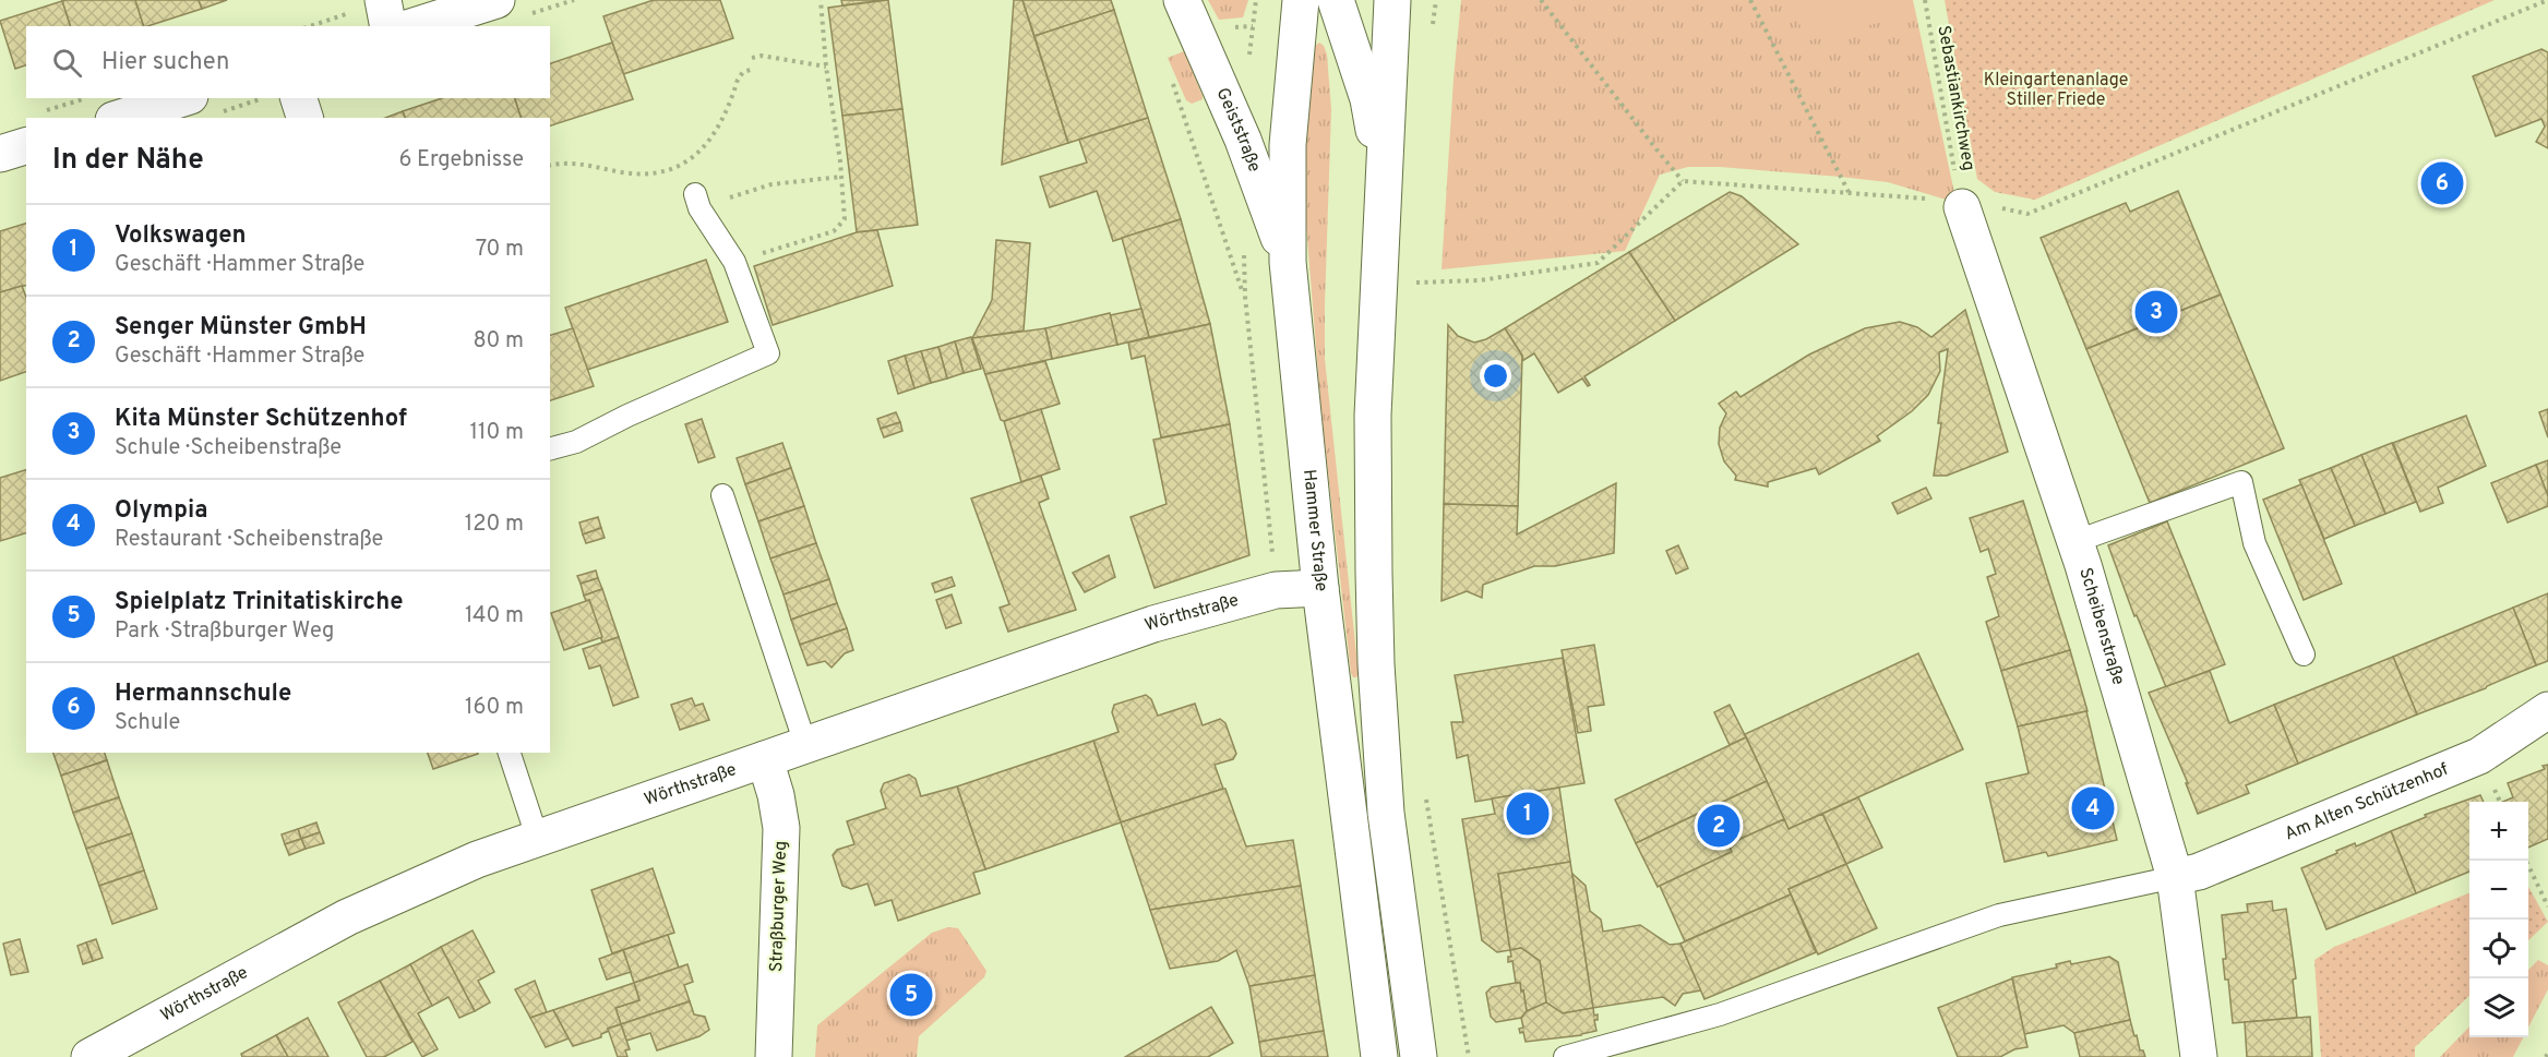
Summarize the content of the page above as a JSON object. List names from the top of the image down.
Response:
{
  "streets": {
    "street": [
      "Geiststraße",
      "Hammer Straße",
      "Wörthstraße",
      "Scheibenstraße",
      "Am Alten Schützenhof",
      "Straßburger Weg"
    ],
    "path": ["Sebastiankirchweg"]
  },
  "crossings": [
    ["Sebastiankirchweg", "Scheibenstraße"],
    ["Geiststraße", "Hammer Straße"],
    ["Hammer Straße", "Wörthstraße"],
    ["Wörthstraße", "Straßburger Weg"],
    ["Scheibenstraße", "Am Alten Schützenhof"]
  ],
  "parks": ["Kleingartenanlage Stiller Friede"],
  "page": {
    "search": "Hier suchen",
    "heading": ["In der Nähe", "6 Ergebnisse"],
    "pins": [
      "6",
      "3",
      "4",
      "1",
      "2",
      "5"
    ],
    "list": [
      {
        "mark": "1",
        "name": "Volkswagen",
        "note": "Geschäft · Hammer Straße",
        "value": "70 m"
      },
      {
        "mark": "2",
        "name": "Senger Münster GmbH",
        "note": "Geschäft · Hammer Straße",
        "value": "80 m"
      },
      {
        "mark": "3",
        "name": "Kita Münster Schützenhof",
        "note": "Schule · Scheibenstraße",
        "value": "110 m"
      },
      {
        "mark": "4",
        "name": "Olympia",
        "note": "Restaurant · Scheibenstraße",
        "value": "120 m"
      },
      {
        "mark": "5",
        "name": "Spielplatz Trinitatiskirche",
        "note": "Park · Straßburger Weg",
        "value": "140 m"
      },
      {
        "mark": "6",
        "name": "Hermannschule",
        "note": "Schule",
        "value": "160 m"
      }
    ],
    "map_buttons": ["+", "−"]
  }
}
